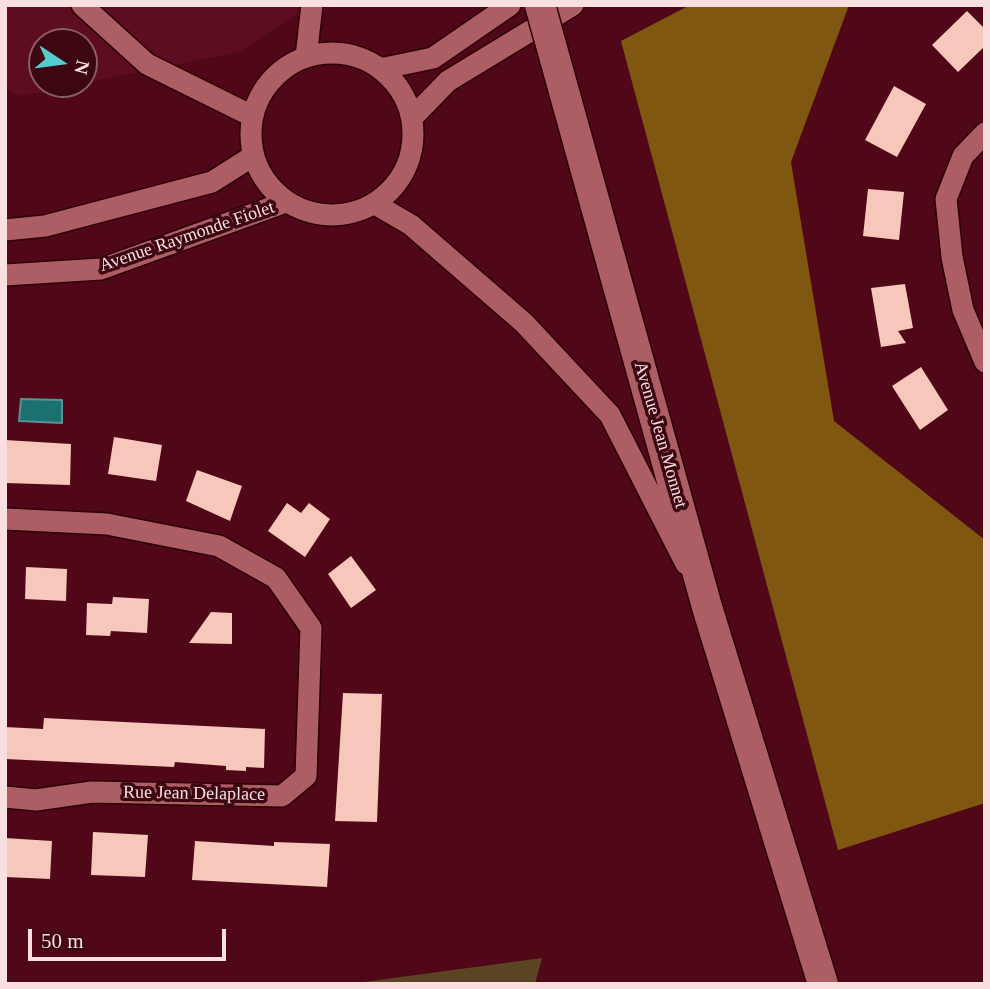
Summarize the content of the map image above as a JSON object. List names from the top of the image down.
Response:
{
  "streets": {
    "main road": ["Avenue Jean Monnet"],
    "street": ["Avenue Raymonde Fiolet", "Rue Jean Delaplace"]
  },
  "scale_bar": "50 m",
  "north": "right"
}
